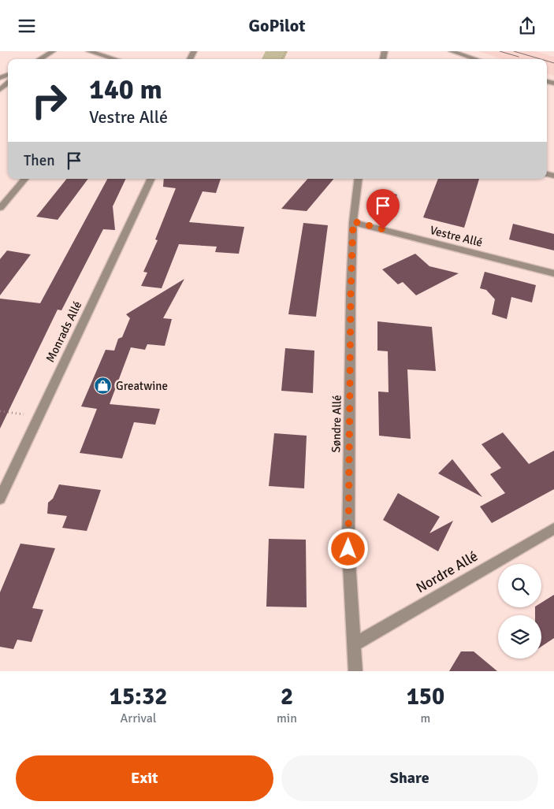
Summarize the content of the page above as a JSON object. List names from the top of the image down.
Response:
{
  "streets": {
    "street": [
      "Vestre Allé",
      "Monrads Allé",
      "Søndre Allé",
      "Nordre Allé"
    ]
  },
  "crossings": [
    ["Vestre Allé", "Søndre Allé"],
    ["Søndre Allé", "Nordre Allé"]
  ],
  "places": {
    "shop": ["Greatwine"]
  },
  "page": {
    "header": "GoPilot",
    "turn": ["140 m", "Vestre Allé"],
    "then": "Then",
    "eta": [
      "15:32",
      "Arrival",
      "2",
      "min",
      "150",
      "m"
    ],
    "buttons": ["Exit", "Share"]
  }
}
